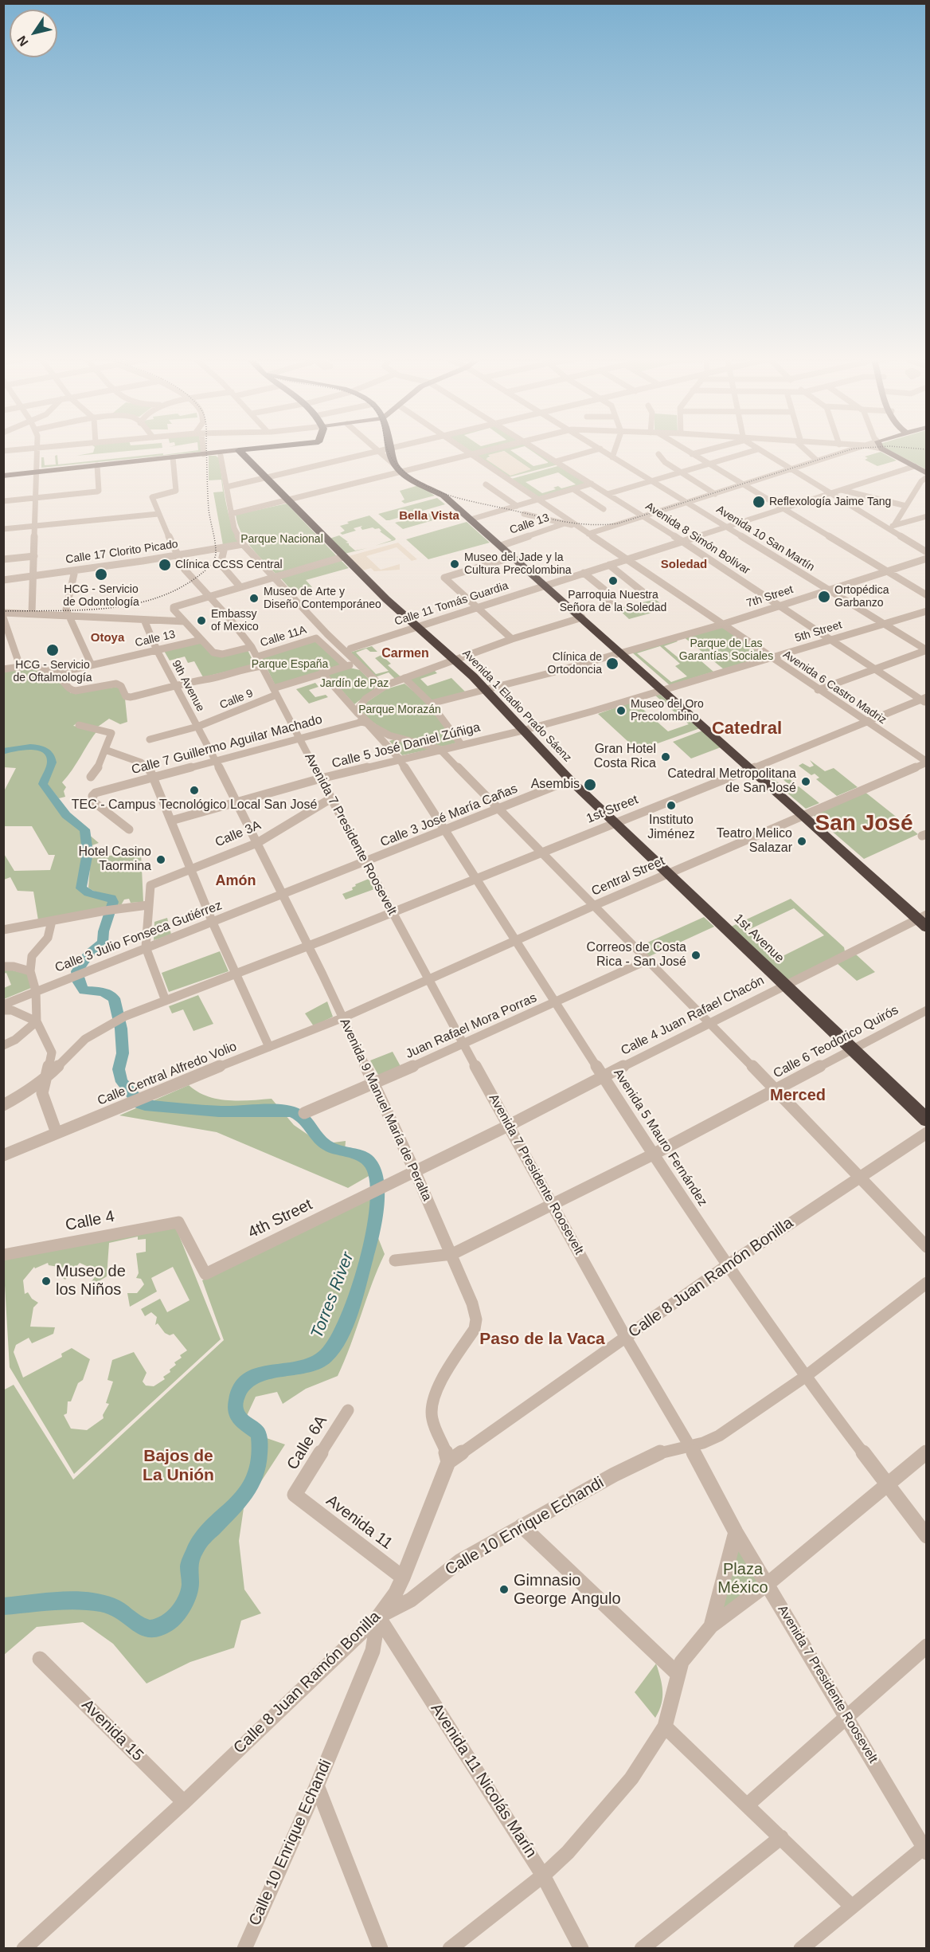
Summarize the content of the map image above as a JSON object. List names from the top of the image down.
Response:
{
  "streets": {
    "highway": ["Avenida 1 Eladio Prado Sáenz", "1st Avenue"],
    "street": [
      "Calle 13",
      "Avenida 8 Simón Bolívar",
      "Avenida 10 San Martín",
      "Calle 17 Clorito Picado",
      "7th Street",
      "Calle 11 Tomás Guardia",
      "5th Street",
      "Calle 11A",
      "9th Avenue",
      "Avenida 6 Castro Madriz",
      "Calle 9",
      "Calle 7 Guillermo Aguilar Machado",
      "Calle 5 José Daniel Zúñiga",
      "1st Street",
      "Calle 3 José María Cañas",
      "Calle 3A",
      "Avenida 7 Presidente Roosevelt",
      "Central Street",
      "Calle 3 Julio Fonseca Gutiérrez",
      "Calle 4 Juan Rafael Chacón",
      "Juan Rafael Mora Porras",
      "Calle 6 Teodorico Quirós",
      "Calle Central Alfredo Volio",
      "Avenida 9 Manuel María de Peralta",
      "Avenida 5 Mauro Fernández",
      "4th Street",
      "Calle 4",
      "Calle 8 Juan Ramón Bonilla",
      "Calle 6A",
      "Avenida 11",
      "Calle 10 Enrique Echandi",
      "Avenida 15",
      "Avenida 11 Nicolás Marín"
    ]
  },
  "crossings": [
    ["Calle 13", "Calle 11 Tomás Guardia"],
    ["Calle 13", "Calle 11A"],
    ["Calle 13", "9th Avenue"],
    ["Avenida 8 Simón Bolívar", "7th Street"],
    ["Avenida 8 Simón Bolívar", "Calle 11 Tomás Guardia"],
    ["Avenida 8 Simón Bolívar", "5th Street"],
    ["Avenida 8 Simón Bolívar", "1st Street"],
    ["Avenida 10 San Martín", "7th Street"],
    ["Avenida 10 San Martín", "Calle 11 Tomás Guardia"],
    ["Avenida 10 San Martín", "5th Street"],
    ["Calle 17 Clorito Picado", "Avenida 7 Presidente Roosevelt"],
    ["7th Street", "Avenida 6 Castro Madriz"],
    ["7th Street", "Avenida 1 Eladio Prado Sáenz"],
    ["Calle 11 Tomás Guardia", "Avenida 6 Castro Madriz"],
    ["Calle 11 Tomás Guardia", "Avenida 1 Eladio Prado Sáenz"],
    ["5th Street", "Avenida 6 Castro Madriz"],
    ["5th Street", "Calle 5 José Daniel Zúñiga"],
    ["Calle 11A", "Calle 9"],
    ["Calle 11A", "Avenida 7 Presidente Roosevelt"],
    ["9th Avenue", "Calle 9"],
    ["9th Avenue", "Calle 7 Guillermo Aguilar Machado"],
    ["9th Avenue", "Avenida 9 Manuel María de Peralta"],
    ["Avenida 6 Castro Madriz", "1st Street"],
    ["Avenida 6 Castro Madriz", "Central Street"],
    ["Calle 9", "Avenida 7 Presidente Roosevelt"],
    ["Calle 9", "Avenida 5 Mauro Fernández"],
    ["Avenida 1 Eladio Prado Sáenz", "Calle 5 José Daniel Zúñiga"],
    ["Avenida 1 Eladio Prado Sáenz", "Calle 3 José María Cañas"],
    ["Avenida 1 Eladio Prado Sáenz", "1st Avenue"],
    ["Calle 7 Guillermo Aguilar Machado", "Avenida 7 Presidente Roosevelt"],
    ["Calle 7 Guillermo Aguilar Machado", "Avenida 9 Manuel María de Peralta"],
    ["Calle 7 Guillermo Aguilar Machado", "Avenida 5 Mauro Fernández"],
    ["Calle 5 José Daniel Zúñiga", "Avenida 7 Presidente Roosevelt"],
    ["Calle 5 José Daniel Zúñiga", "Avenida 9 Manuel María de Peralta"],
    ["Calle 5 José Daniel Zúñiga", "Avenida 5 Mauro Fernández"],
    ["1st Street", "Avenida 7 Presidente Roosevelt"],
    ["1st Street", "1st Avenue"],
    ["1st Street", "Avenida 9 Manuel María de Peralta"],
    ["1st Street", "Avenida 5 Mauro Fernández"],
    ["Calle 3 José María Cañas", "Avenida 7 Presidente Roosevelt"],
    ["Calle 3 José María Cañas", "Calle 3 Julio Fonseca Gutiérrez"],
    ["Calle 3 José María Cañas", "1st Avenue"],
    ["Calle 3 José María Cañas", "Avenida 9 Manuel María de Peralta"],
    ["Calle 3 José María Cañas", "Avenida 5 Mauro Fernández"],
    ["Calle 3A", "Avenida 7 Presidente Roosevelt"],
    ["Calle 3A", "Avenida 9 Manuel María de Peralta"],
    ["Avenida 7 Presidente Roosevelt", "Central Street"],
    ["Avenida 7 Presidente Roosevelt", "Calle 4 Juan Rafael Chacón"],
    ["Avenida 7 Presidente Roosevelt", "Juan Rafael Mora Porras"],
    ["Avenida 7 Presidente Roosevelt", "Calle 6 Teodorico Quirós"],
    ["Avenida 7 Presidente Roosevelt", "Calle 8 Juan Ramón Bonilla"],
    ["Avenida 7 Presidente Roosevelt", "Calle 10 Enrique Echandi"],
    ["Central Street", "1st Avenue"],
    ["Central Street", "Calle Central Alfredo Volio"],
    ["Central Street", "Avenida 9 Manuel María de Peralta"],
    ["Central Street", "Avenida 5 Mauro Fernández"],
    ["Calle 3 Julio Fonseca Gutiérrez", "Avenida 9 Manuel María de Peralta"],
    ["1st Avenue", "Calle 4 Juan Rafael Chacón"],
    ["1st Avenue", "Calle 6 Teodorico Quirós"],
    ["Calle 4 Juan Rafael Chacón", "Avenida 9 Manuel María de Peralta"],
    ["Calle 4 Juan Rafael Chacón", "Avenida 5 Mauro Fernández"],
    ["Calle 4 Juan Rafael Chacón", "4th Street"],
    ["Juan Rafael Mora Porras", "Avenida 9 Manuel María de Peralta"],
    ["Juan Rafael Mora Porras", "Avenida 5 Mauro Fernández"],
    ["Calle 6 Teodorico Quirós", "Avenida 9 Manuel María de Peralta"],
    ["Calle 6 Teodorico Quirós", "Avenida 5 Mauro Fernández"],
    ["Calle Central Alfredo Volio", "Avenida 9 Manuel María de Peralta"],
    ["Avenida 9 Manuel María de Peralta", "Calle 8 Juan Ramón Bonilla"],
    ["Avenida 5 Mauro Fernández", "Calle 8 Juan Ramón Bonilla"],
    ["Avenida 5 Mauro Fernández", "Calle 10 Enrique Echandi"],
    ["4th Street", "Calle 4"],
    ["Calle 8 Juan Ramón Bonilla", "Avenida 11"],
    ["Calle 8 Juan Ramón Bonilla", "Calle 10 Enrique Echandi"],
    ["Calle 8 Juan Ramón Bonilla", "Avenida 15"],
    ["Calle 8 Juan Ramón Bonilla", "Avenida 11 Nicolás Marín"],
    ["Calle 6A", "Avenida 11"],
    ["Calle 10 Enrique Echandi", "Avenida 11 Nicolás Marín"]
  ],
  "districts": [
    "Bella Vista",
    "Soledad",
    "Otoya",
    "Carmen",
    "Catedral",
    "San José",
    "Amón",
    "Merced",
    "Paso de la Vaca",
    "Bajos de La Unión"
  ],
  "water": ["Torres River"],
  "parks": [
    "Parque Nacional",
    "Parque de Las Garantías Sociales",
    "Parque España",
    "Jardín de Paz",
    "Parque Morazán",
    "Plaza México"
  ],
  "places": [
    "Reflexología Jaime Tang",
    "Museo del Jade y la Cultura Precolombina",
    "Clínica CCSS Central",
    "HCG - Servicio de Odontología",
    "Parroquia Nuestra Señora de la Soledad",
    "Ortopédica Garbanzo",
    "Museo de Arte y Diseño Contemporáneo",
    "Embassy of Mexico",
    "HCG - Servicio de Oftalmología",
    "Clínica de Ortodoncia",
    "Museo del Oro Precolombino",
    "Gran Hotel Costa Rica",
    "Catedral Metropolitana de San José",
    "Asembis",
    "TEC - Campus Tecnológico Local San José",
    "Instituto Jiménez",
    "Teatro Melico Salazar",
    "Hotel Casino Taormina",
    "Correos de Costa Rica - San José",
    "Museo de los Niños",
    "Gimnasio George Angulo"
  ],
  "north": "bottom left"
}
